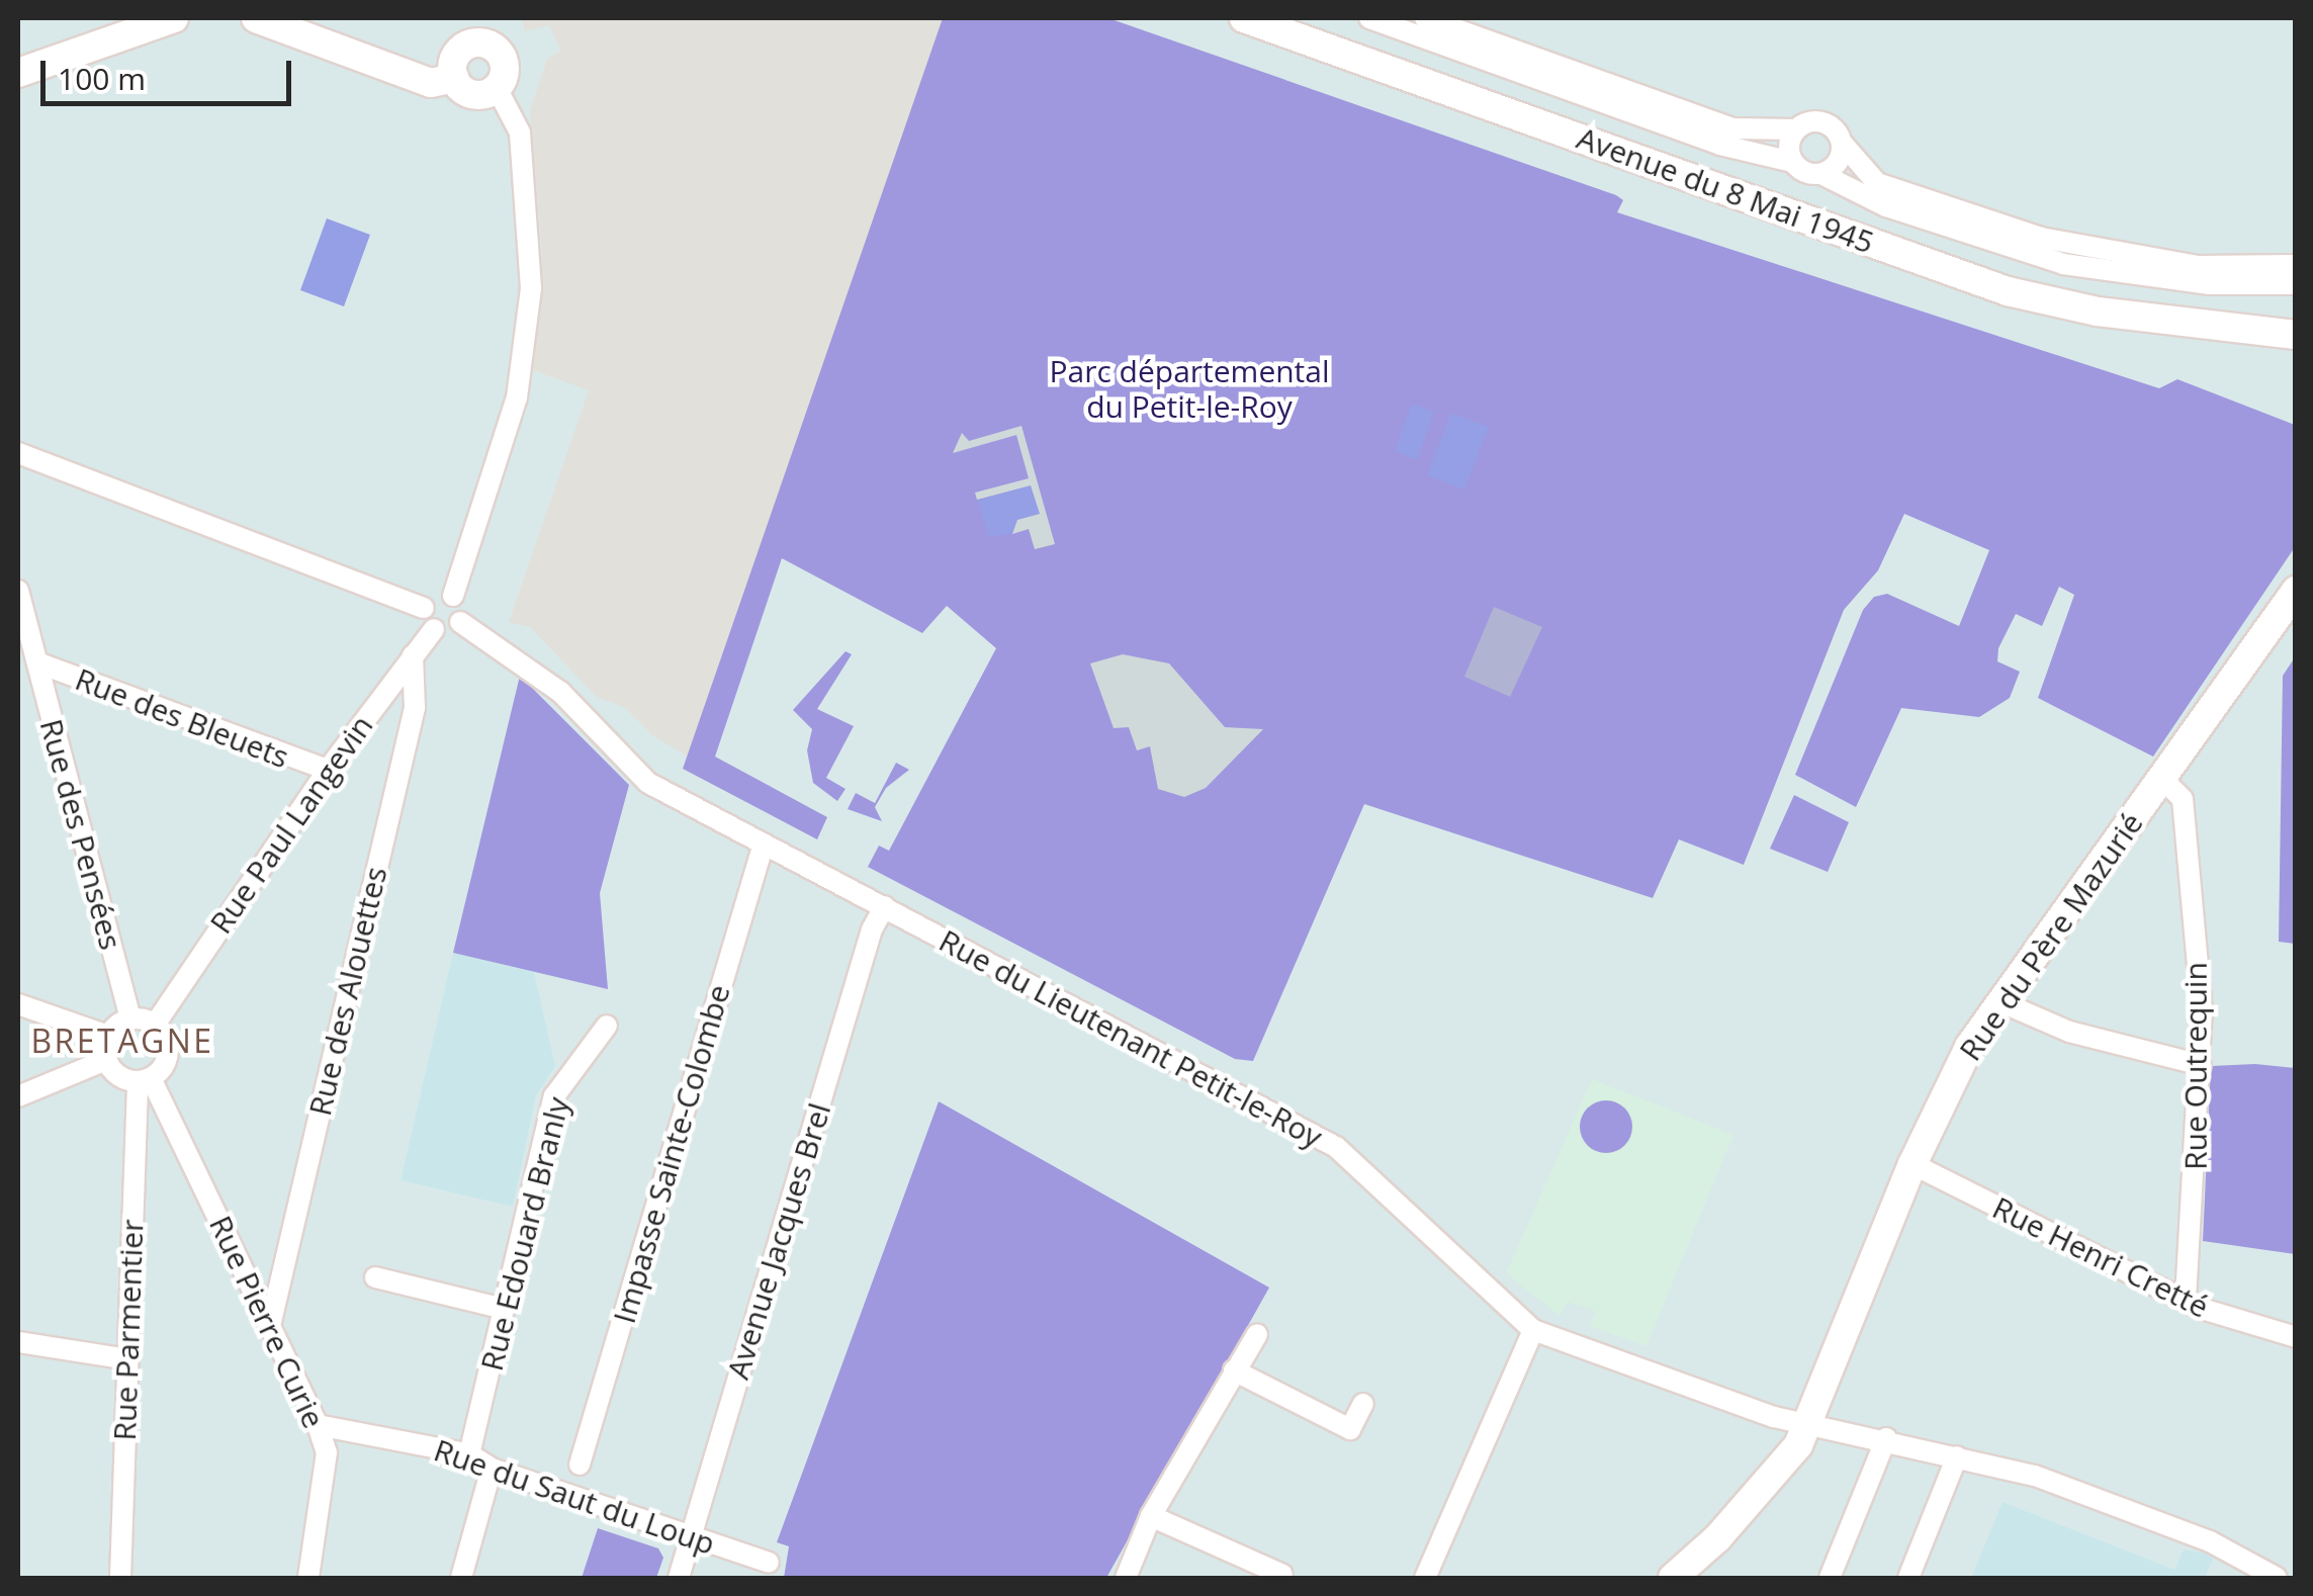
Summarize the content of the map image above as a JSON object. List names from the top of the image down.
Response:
{
  "streets": {
    "main road": ["Avenue du 8 Mai 1945", "Rue du Père Mazurié"],
    "street": [
      "Rue des Bleuets",
      "Rue Paul Langevin",
      "Rue des Pensées",
      "Rue des Alouettes",
      "Rue du Lieutenant Petit-le-Roy",
      "Rue Outrequin",
      "Impasse Sainte-Colombe",
      "Rue Edouard Branly",
      "Avenue Jacques Brel",
      "Rue Henri Cretté",
      "Rue Pierre Curie",
      "Rue Parmentier",
      "Rue du Saut du Loup"
    ]
  },
  "crossings": [
    ["Rue des Bleuets", "Rue Paul Langevin"],
    ["Rue des Bleuets", "Rue des Pensées"],
    ["Rue Paul Langevin", "Rue des Pensées"],
    ["Rue Paul Langevin", "Rue des Alouettes"],
    ["Rue Paul Langevin", "Rue du Lieutenant Petit-le-Roy"],
    ["Rue Paul Langevin", "Rue Pierre Curie"],
    ["Rue Paul Langevin", "Rue Parmentier"],
    ["Rue des Pensées", "Rue Pierre Curie"],
    ["Rue des Pensées", "Rue Parmentier"],
    ["Rue du Père Mazurié", "Rue du Lieutenant Petit-le-Roy"],
    ["Rue du Père Mazurié", "Rue Outrequin"],
    ["Rue du Père Mazurié", "Rue Henri Cretté"],
    ["Rue des Alouettes", "Rue Pierre Curie"],
    ["Rue du Lieutenant Petit-le-Roy", "Impasse Sainte-Colombe"],
    ["Rue du Lieutenant Petit-le-Roy", "Avenue Jacques Brel"],
    ["Rue Outrequin", "Rue Henri Cretté"],
    ["Rue Edouard Branly", "Rue du Saut du Loup"],
    ["Avenue Jacques Brel", "Rue du Saut du Loup"],
    ["Rue Pierre Curie", "Rue Parmentier"],
    ["Rue Pierre Curie", "Rue du Saut du Loup"]
  ],
  "districts": ["BRETAGNE"],
  "parks": ["Parc départemental du Petit-le-Roy"],
  "scale_bar": "100 m"
}
